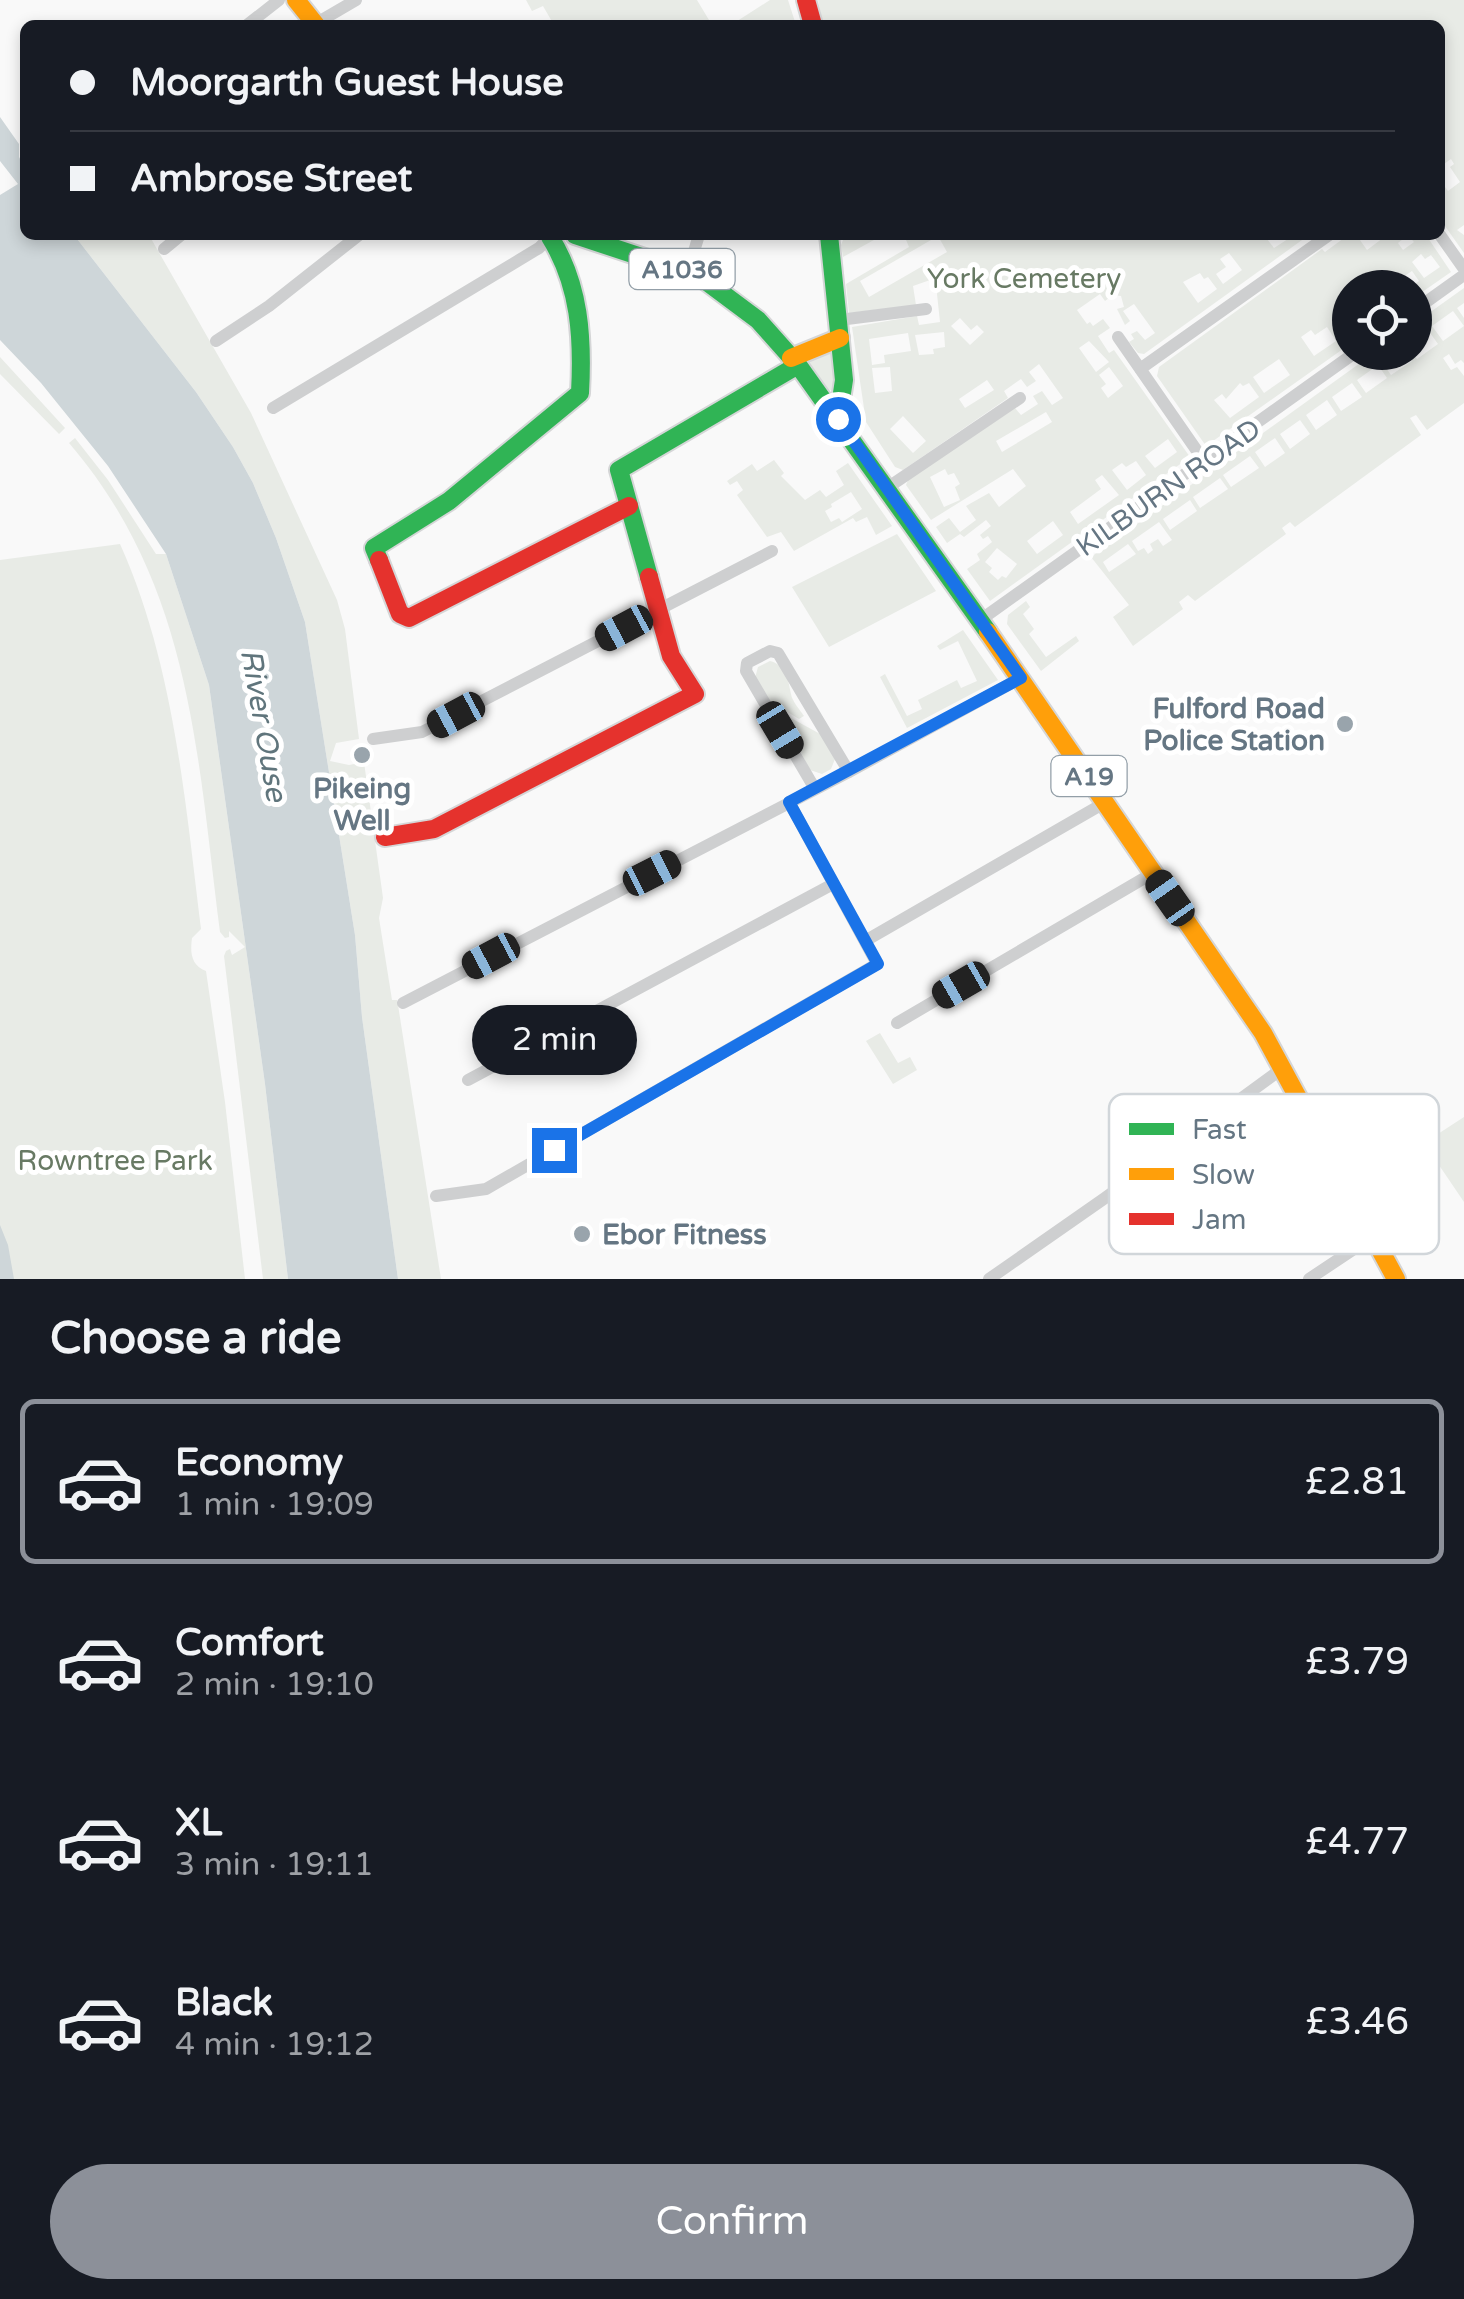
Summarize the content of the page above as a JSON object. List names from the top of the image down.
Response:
{
  "streets": {
    "main road": ["A1036", "A19"],
    "street": ["KILBURN ROAD"]
  },
  "crossings": [
    ["A1036", "A19"],
    ["KILBURN ROAD", "A19"]
  ],
  "water": ["River Ouse"],
  "parks": ["York Cemetery", "Rowntree Park"],
  "places": ["Fulford Road Police Station", "Pikeing Well", "Ebor Fitness"],
  "legend": ["Fast", "Slow", "Jam"],
  "page": {
    "banner": ["Moorgarth Guest House", "Ambrose Street"],
    "bubble": "2 min",
    "heading": "Choose a ride",
    "list": [
      {
        "name": "Economy",
        "note": "1 min · 19:09",
        "value": "£2.81"
      },
      {
        "name": "Comfort",
        "note": "2 min · 19:10",
        "value": "£3.79"
      },
      {
        "name": "XL",
        "note": "3 min · 19:11",
        "value": "£4.77"
      },
      {
        "name": "Black",
        "note": "4 min · 19:12",
        "value": "£3.46"
      }
    ],
    "buttons": "Confirm"
  }
}
